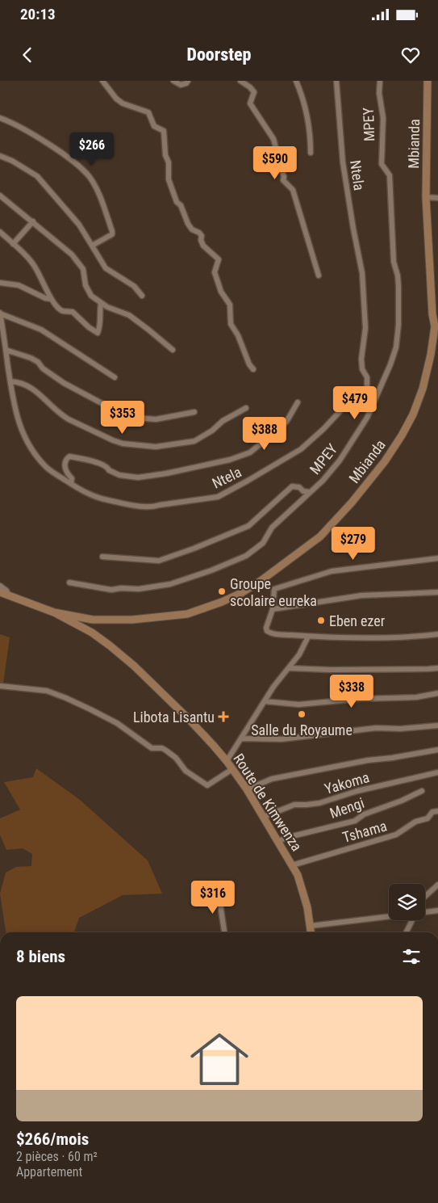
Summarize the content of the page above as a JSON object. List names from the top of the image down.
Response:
{
  "streets": {
    "street": [
      "MPEY",
      "Mbianda",
      "Ntela",
      "Yakoma",
      "Route de Kimwenza",
      "Mengi",
      "Tshama"
    ]
  },
  "crossings": [
    ["Mbianda", "Route de Kimwenza"],
    ["Yakoma", "Route de Kimwenza"],
    ["Route de Kimwenza", "Mengi"],
    ["Route de Kimwenza", "Tshama"]
  ],
  "places": {
    "other": ["Groupe scolaire eureka", "Eben ezer", "Salle du Royaume"],
    "health": ["Libota Lisantu"]
  },
  "page": {
    "status": "20:13",
    "header": "Doorstep",
    "price": [
      "$266",
      "$590",
      "$479",
      "$353",
      "$388",
      "$279",
      "$338",
      "$316"
    ],
    "heading": "8 biens",
    "list": [
      {
        "name": "$266/mois",
        "note": "2 pièces · 60 m² · Appartement"
      }
    ]
  }
}
